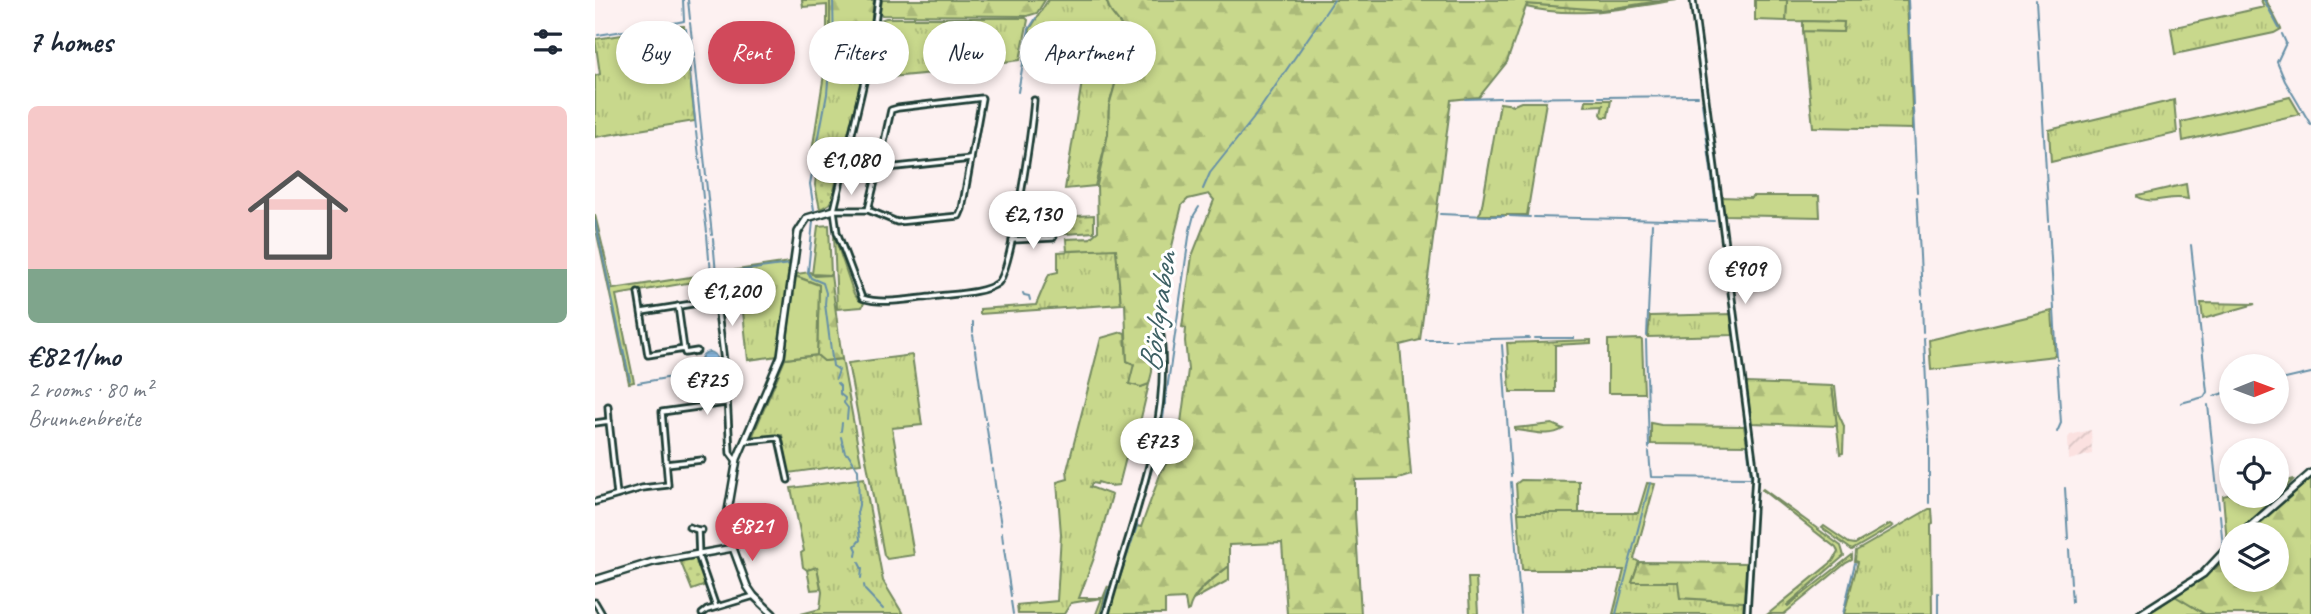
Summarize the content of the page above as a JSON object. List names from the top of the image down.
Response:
{
  "water": ["Börlgraben"],
  "north": "right",
  "page": {
    "heading": "7 homes",
    "chip": [
      "Buy",
      "Rent",
      "Filters",
      "New",
      "Apartment"
    ],
    "list": [
      {
        "name": "€821/mo",
        "note": "2 rooms · 80 m² · Brunnenbreite"
      }
    ],
    "price": [
      "€1,080",
      "€2,130",
      "€909",
      "€1,200",
      "€725",
      "€723",
      "€821"
    ]
  }
}
